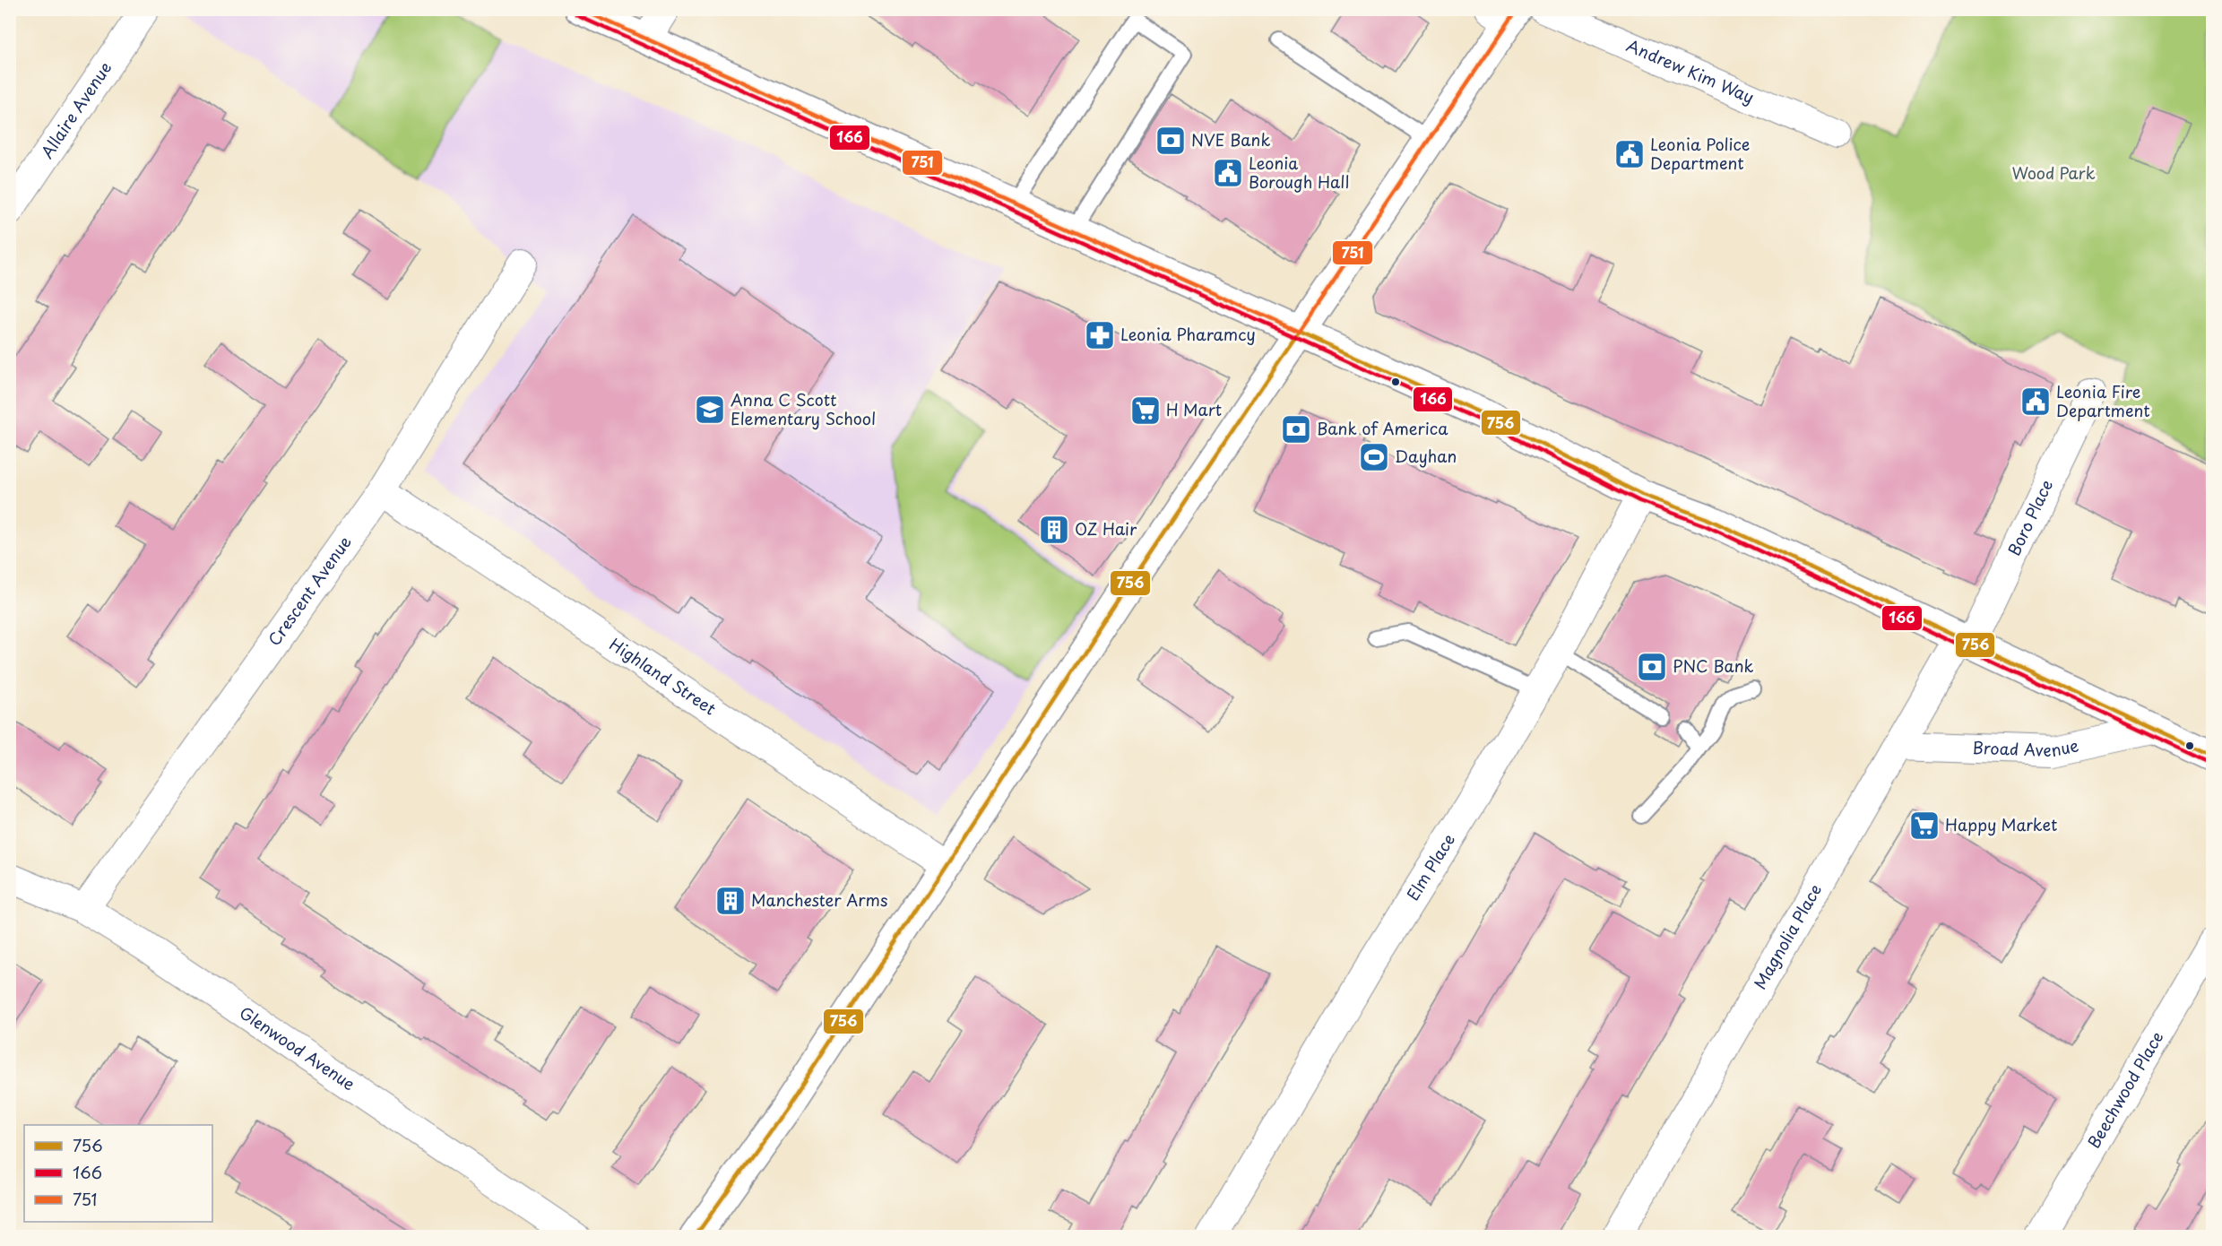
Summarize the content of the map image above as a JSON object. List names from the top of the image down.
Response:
{
  "streets": {
    "street": [
      "Andrew Kim Way",
      "Allaire Avenue",
      "Boro Place",
      "Crescent Avenue",
      "Highland Street",
      "Broad Avenue",
      "Elm Place",
      "Magnolia Place",
      "Glenwood Avenue",
      "Beechwood Place"
    ]
  },
  "crossings": [
    ["Boro Place", "Magnolia Place"],
    ["Crescent Avenue", "Highland Street"],
    ["Crescent Avenue", "Glenwood Avenue"],
    ["Broad Avenue", "Magnolia Place"]
  ],
  "parks": ["Wood Park"],
  "places": {
    "bank": ["NVE Bank", "Bank of America", "PNC Bank"],
    "public building": ["Leonia Police Department", "Leonia Borough Hall", "Leonia Fire Department"],
    "pharmacy": ["Leonia Pharamcy"],
    "school or university": ["Anna C Scott Elementary School"],
    "supermarket": ["H Mart", "Happy Market"],
    "sports": ["Dayhan"],
    "building": ["OZ Hair", "Manchester Arms"]
  },
  "lines": ["transit line 751", "transit line 166", "transit line 756"],
  "legend": ["756", "166", "751"]
}
